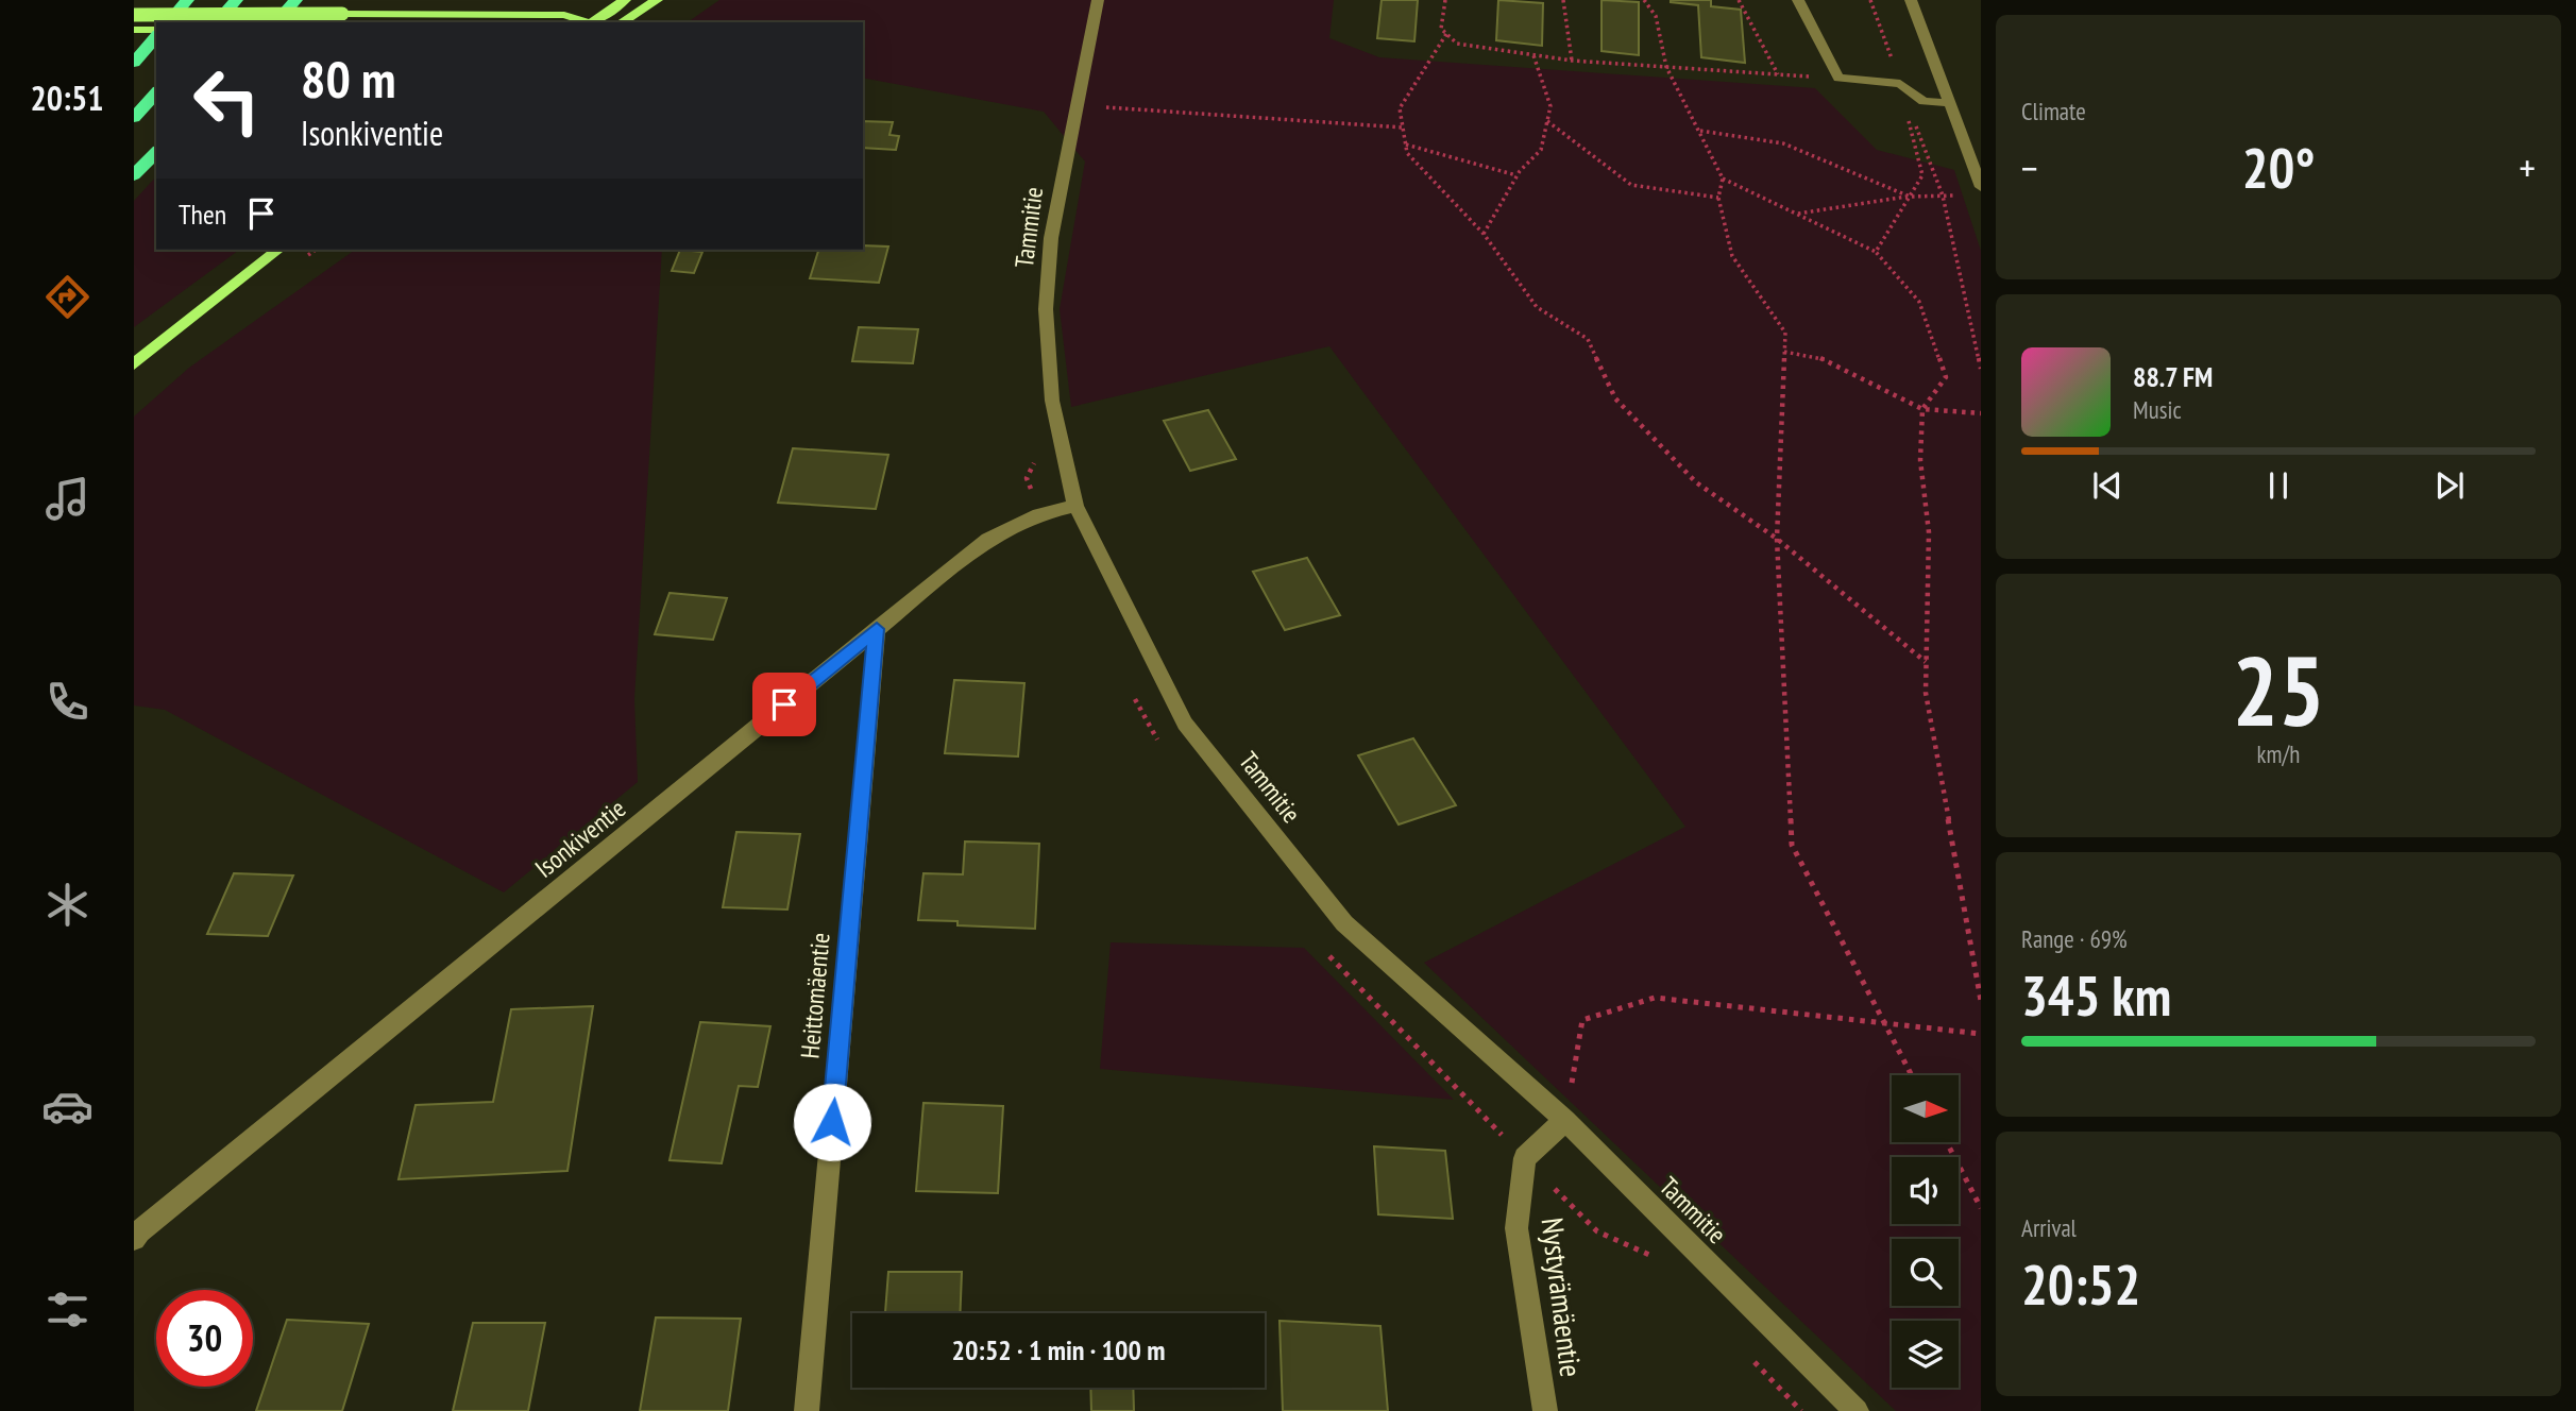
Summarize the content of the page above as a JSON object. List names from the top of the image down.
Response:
{
  "streets": {
    "street": [
      "Tammitie",
      "Isonkiventie",
      "Heittomäentie",
      "Nystyrämäentie"
    ]
  },
  "crossings": [
    ["Tammitie", "Isonkiventie"],
    ["Tammitie", "Nystyrämäentie"],
    ["Isonkiventie", "Heittomäentie"]
  ],
  "north": "right",
  "page": {
    "tabs": "20:51",
    "tile": [
      "Climate",
      ["25", "km/h"],
      ["Range · 69%", "345 km"],
      ["Arrival", "20:52"]
    ],
    "turn": ["80 m", "Isonkiventie"],
    "heat": ["−", "20°", "+"],
    "then": "Then",
    "song": ["88.7 FM", "Music"],
    "limit": "30",
    "trip": "20:52 · 1 min · 100 m"
  }
}
